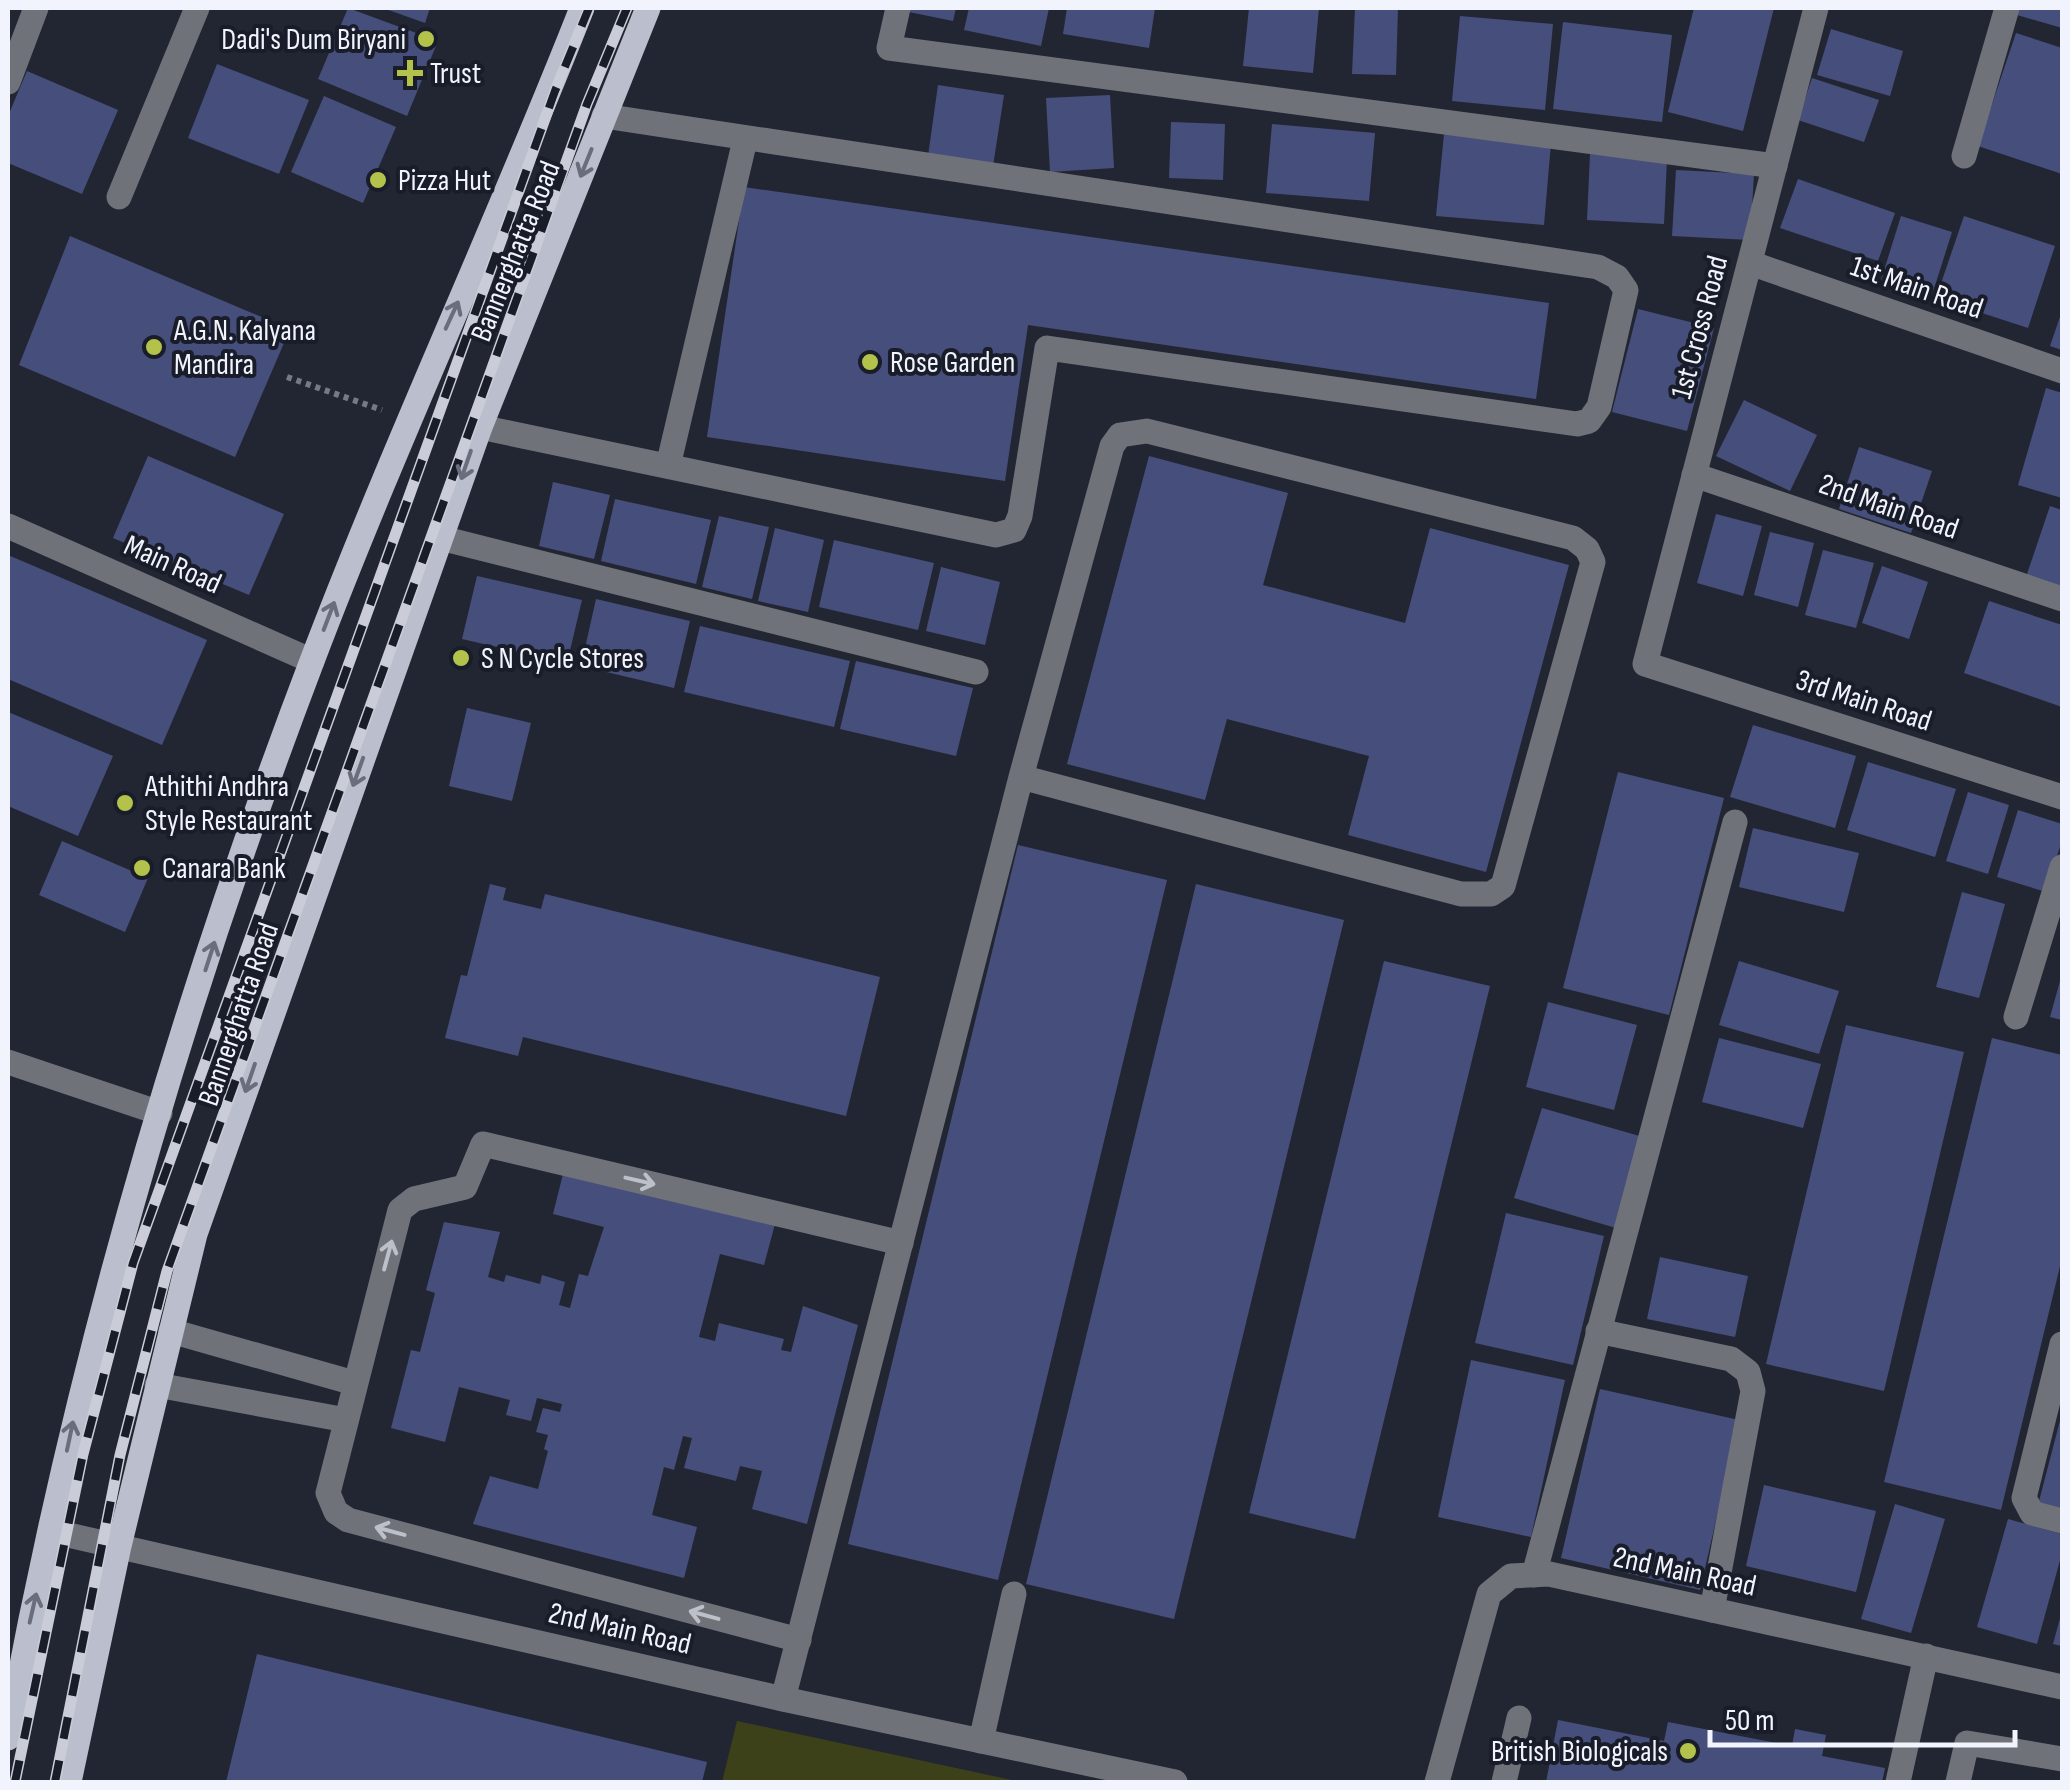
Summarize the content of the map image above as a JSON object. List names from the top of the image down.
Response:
{
  "streets": {
    "main road": ["Bannerghatta Road"],
    "street": [
      "1st Main Road",
      "1st Cross Road",
      "2nd Main Road",
      "Main Road",
      "3rd Main Road"
    ]
  },
  "crossings": [
    ["Bannerghatta Road", "2nd Main Road"],
    ["Bannerghatta Road", "Main Road"],
    ["1st Main Road", "1st Cross Road"],
    ["1st Cross Road", "2nd Main Road"],
    ["1st Cross Road", "3rd Main Road"]
  ],
  "places": {
    "other": [
      "Dadi's Dum Biryani",
      "Pizza Hut",
      "A.G.N. Kalyana Mandira",
      "Rose Garden",
      "S N Cycle Stores",
      "Athithi Andhra Style Restaurant",
      "Canara Bank",
      "British Biologicals"
    ],
    "health": ["Trust"]
  },
  "scale_bar": "50 m"
}
